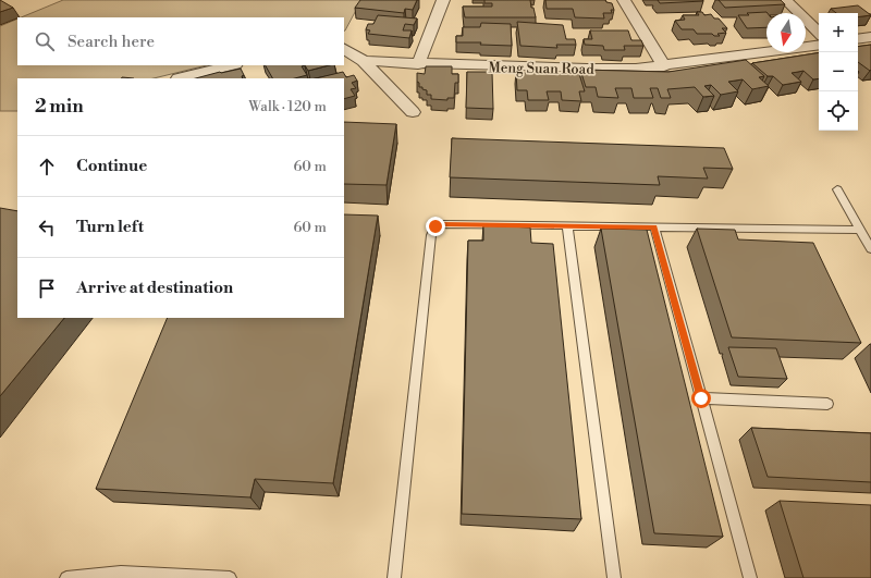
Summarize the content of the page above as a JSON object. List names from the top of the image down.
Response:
{
  "streets": {
    "street": ["Meng Suan Road"]
  },
  "north": "bottom",
  "page": {
    "map_buttons": ["+", "−"],
    "search": "Search here",
    "heading": ["2 min", "Walk · 120 m"],
    "list": [
      ["Continue", "60 m"],
      ["Turn left", "60 m"],
      "Arrive at destination"
    ]
  }
}
